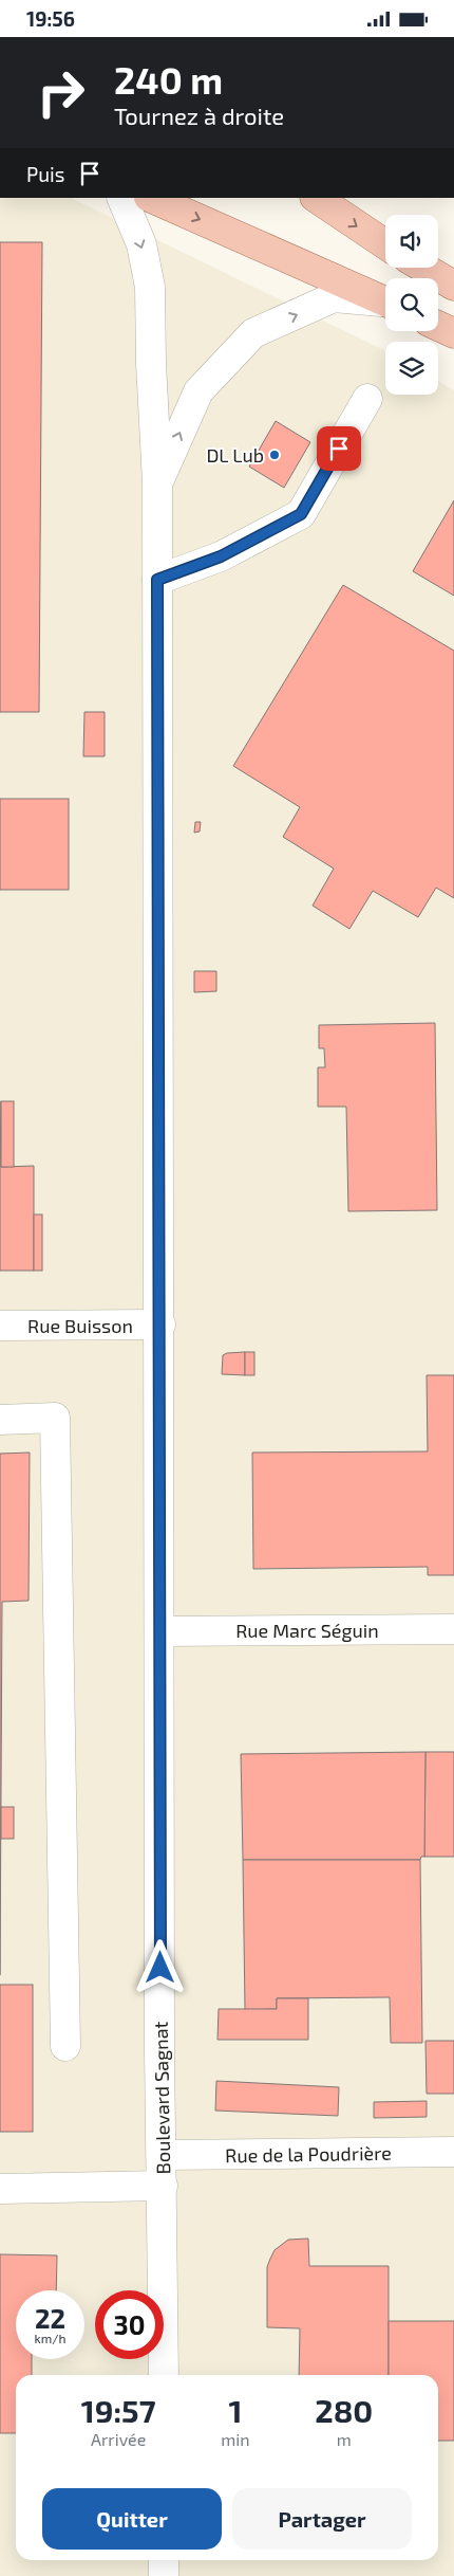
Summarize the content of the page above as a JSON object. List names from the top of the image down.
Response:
{
  "streets": {
    "street": [
      "Rue Buisson",
      "Rue Marc Séguin",
      "Boulevard Sagnat",
      "Rue de la Poudrière"
    ]
  },
  "crossings": [
    ["Rue Buisson", "Boulevard Sagnat"],
    ["Rue Marc Séguin", "Boulevard Sagnat"],
    ["Boulevard Sagnat", "Rue de la Poudrière"]
  ],
  "places": ["DL Lub"],
  "page": {
    "status": "19:56",
    "turn": ["240 m", "Tournez à droite"],
    "then": "Puis",
    "speed": "22 km/h",
    "limit": "30",
    "eta": [
      "19:57",
      "Arrivée",
      "1",
      "min",
      "280",
      "m"
    ],
    "buttons": ["Quitter", "Partager"]
  }
}
